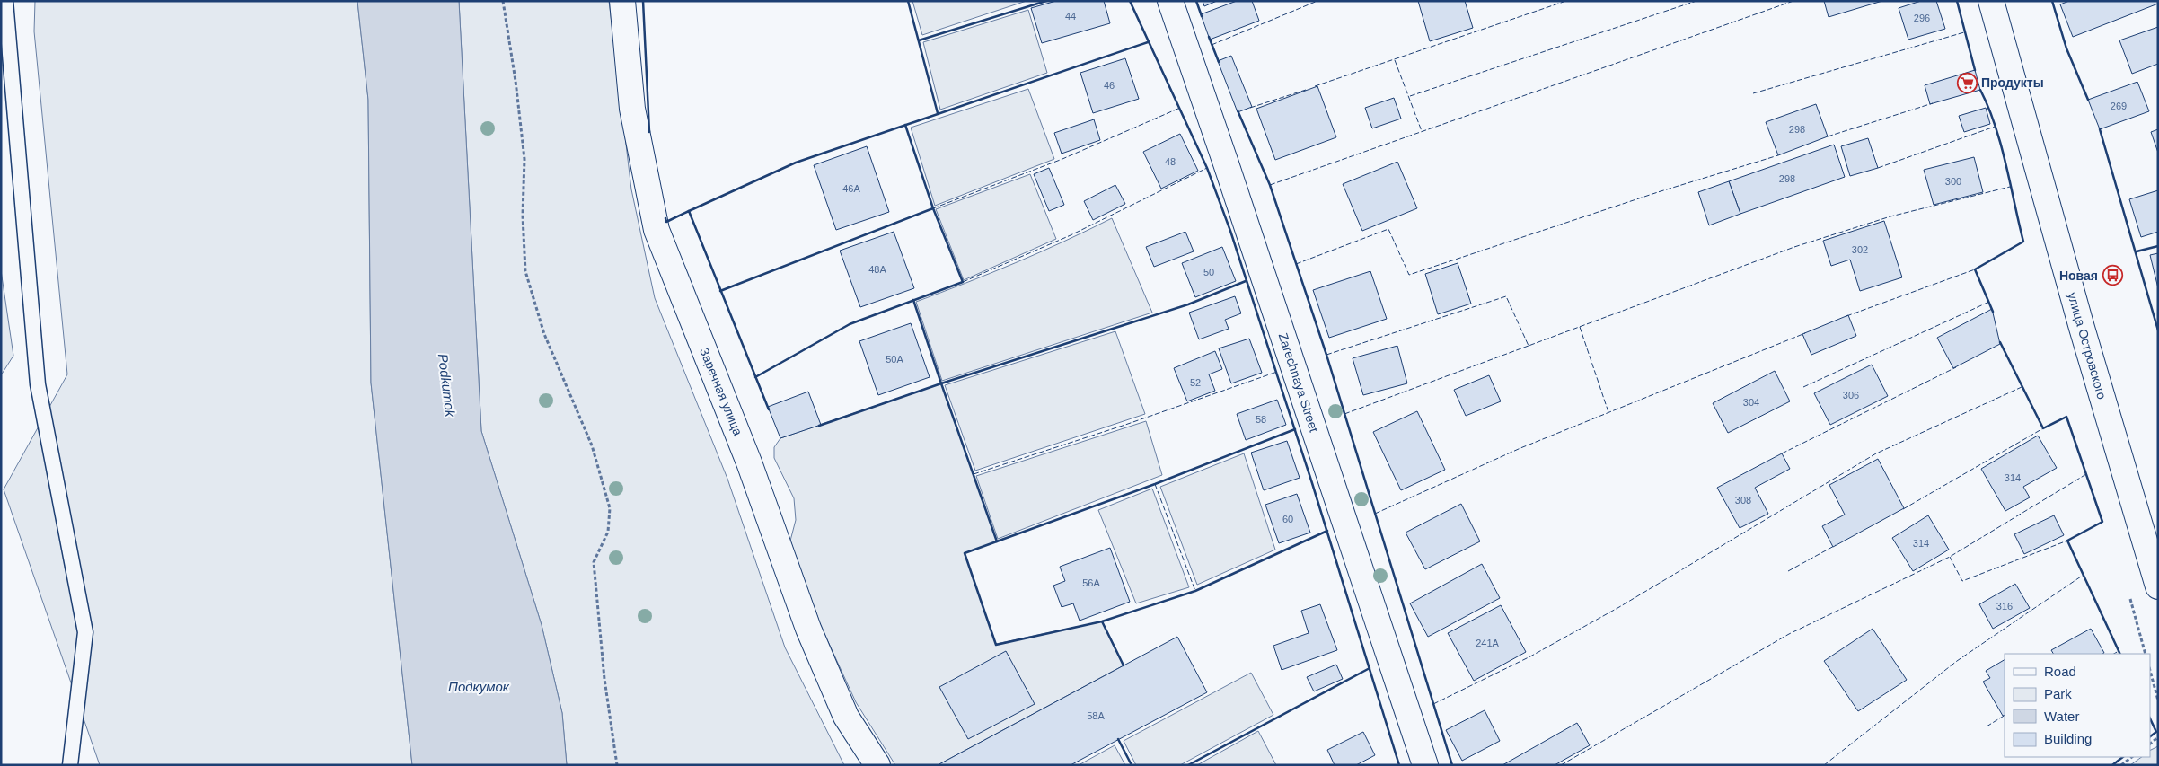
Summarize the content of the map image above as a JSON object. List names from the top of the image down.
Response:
{
  "streets": {
    "street": ["улица Островского", "Zarechnaya Street", "Заречная улица"]
  },
  "water": ["Podkumok", "Подкумок"],
  "places": {
    "supermarket": ["Продукты"],
    "bus stop": ["Новая"]
  },
  "house_numbers": [
    "44",
    "296",
    "46",
    "269",
    "298",
    "48",
    "298",
    "300",
    "46А",
    "302",
    "48А",
    "50",
    "50А",
    "52",
    "306",
    "304",
    "58",
    "314",
    "308",
    "60",
    "314",
    "56А",
    "316",
    "241А",
    "58А"
  ],
  "legend": [
    "Road",
    "Park",
    "Water",
    "Building"
  ]
}
